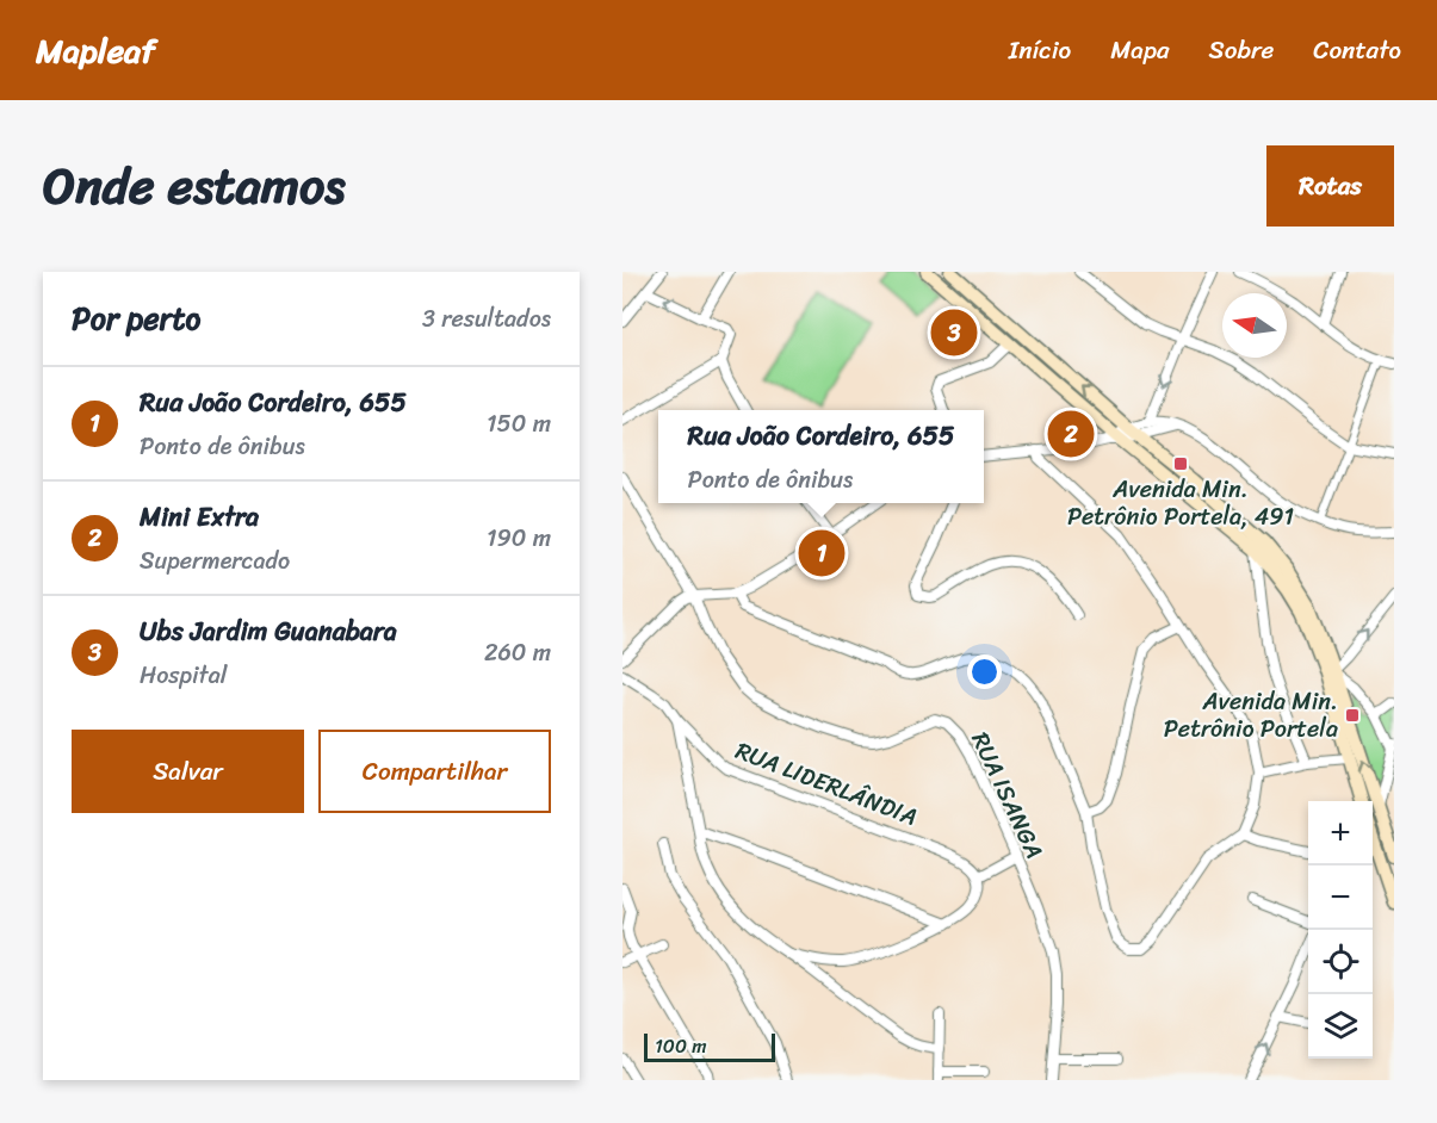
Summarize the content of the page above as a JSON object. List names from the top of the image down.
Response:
{
  "streets": {
    "street": ["RUA LIDERLÂNDIA", "RUA ISANGA"]
  },
  "places": {
    "transit": ["Avenida Min. Petrônio Portela, 491", "Avenida Min. Petrônio Portela"]
  },
  "scale_bar": "100 m",
  "north": "left",
  "page": {
    "header": "Mapleaf",
    "nav": [
      "Início",
      "Mapa",
      "Sobre",
      "Contato"
    ],
    "title": "Onde estamos",
    "buttons": [
      "Rotas",
      ["Salvar", "Compartilhar"]
    ],
    "heading": ["Por perto", "3 resultados"],
    "pins": ["3", "2", "1"],
    "list": [
      {
        "mark": "1",
        "name": "Rua João Cordeiro, 655",
        "note": "Ponto de ônibus",
        "value": "150 m"
      },
      {
        "mark": "2",
        "name": "Mini Extra",
        "note": "Supermercado",
        "value": "190 m"
      },
      {
        "mark": "3",
        "name": "Ubs Jardim Guanabara",
        "note": "Hospital",
        "value": "260 m"
      }
    ],
    "popup": ["Rua João Cordeiro, 655", "Ponto de ônibus"],
    "map_buttons": ["+", "−"],
    "scale": "100 m"
  }
}
